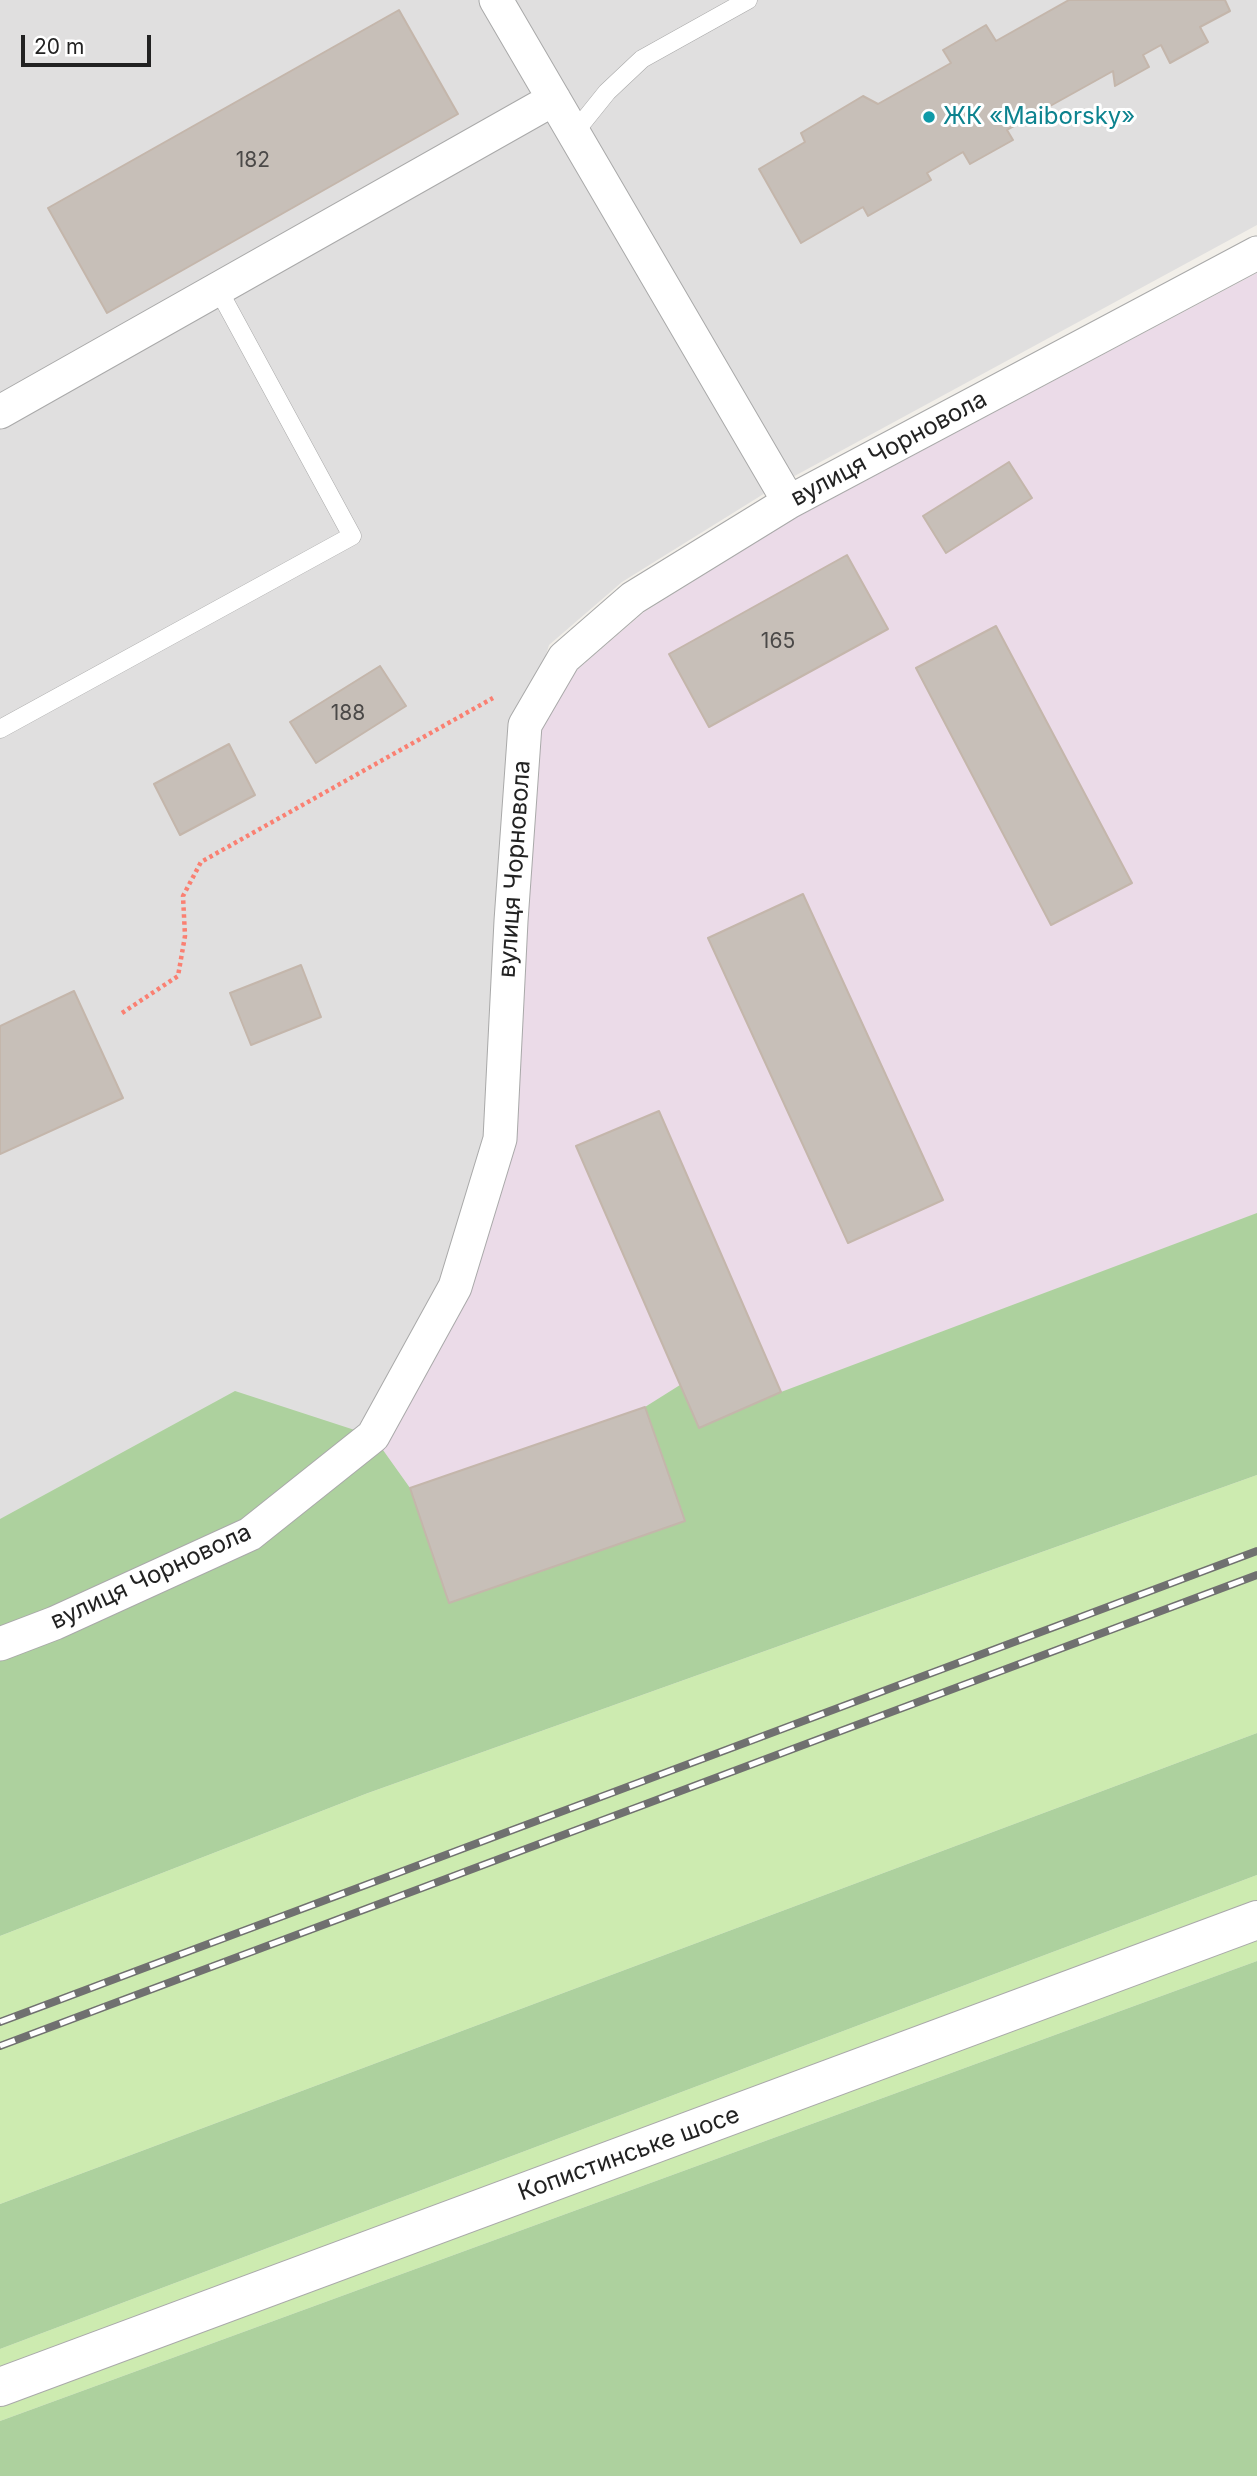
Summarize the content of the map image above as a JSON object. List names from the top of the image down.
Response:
{
  "streets": {
    "street": ["вулиця Чорновола", "Копистинське шосе"]
  },
  "places": ["ЖК «Maiborsky»"],
  "house_numbers": ["182", "165", "188"],
  "scale_bar": "20 m"
}
